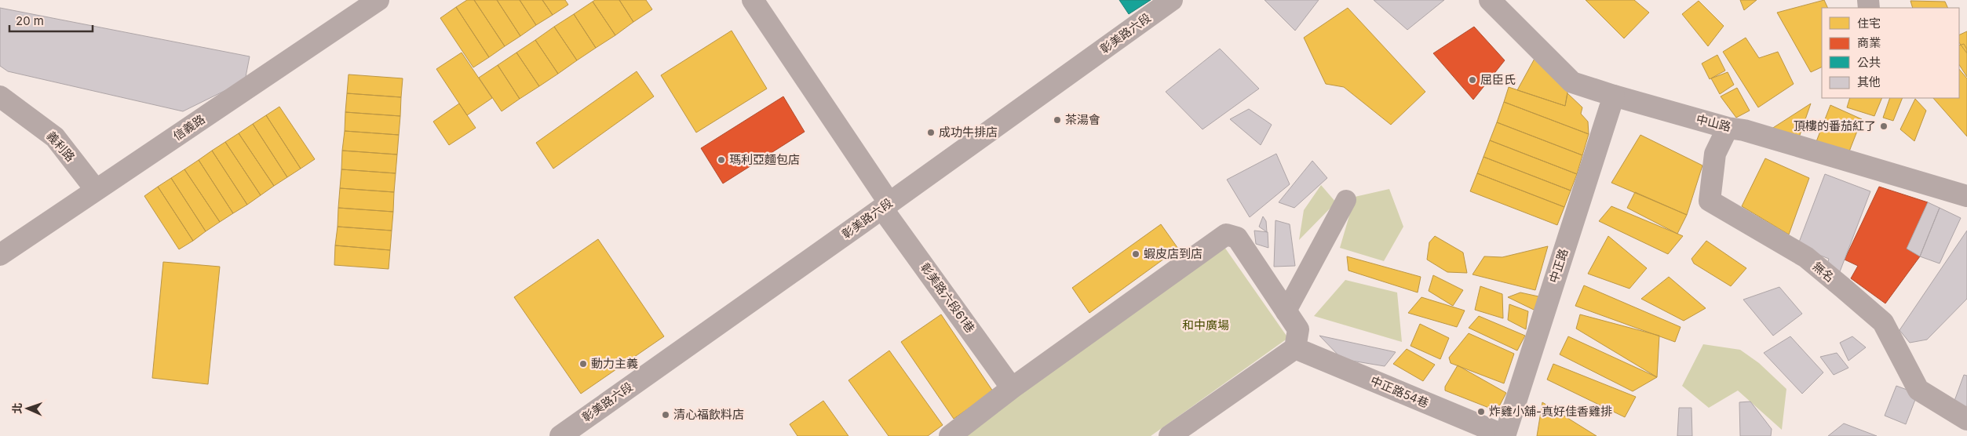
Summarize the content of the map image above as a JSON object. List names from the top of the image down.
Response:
{
  "streets": {
    "street": [
      "彰美路六段",
      "中山路",
      "信義路",
      "義利路",
      "中正路",
      "無名",
      "彰美路六段61巷",
      "中正路54巷"
    ]
  },
  "crossings": [
    ["彰美路六段", "彰美路六段61巷"],
    ["中山路", "中正路"],
    ["中山路", "無名"],
    ["信義路", "義利路"],
    ["中正路", "中正路54巷"]
  ],
  "parks": ["和中廣場"],
  "places": [
    "屈臣氏",
    "茶湯會",
    "頂樓的番茄紅了",
    "成功牛排店",
    "瑪利亞麵包店",
    "蝦皮店到店",
    "動力主義",
    "炸雞小舖-真好佳香雞排",
    "清心福飲料店"
  ],
  "legend": [
    "住宅",
    "商業",
    "公共",
    "其他"
  ],
  "scale_bar": "20 m",
  "north": "left"
}
